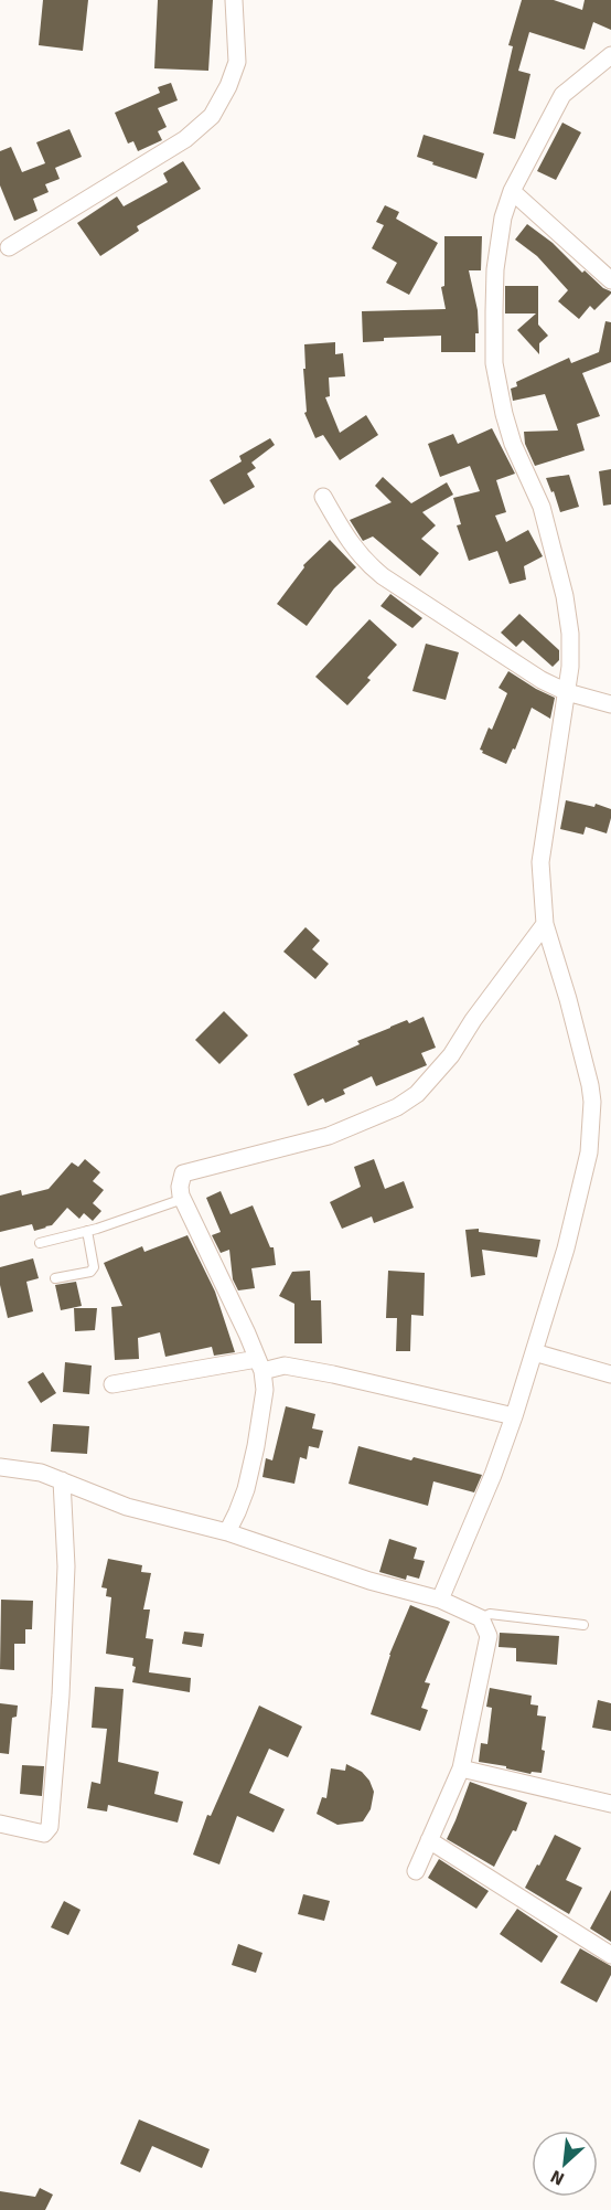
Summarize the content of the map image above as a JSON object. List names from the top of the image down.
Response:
{
  "north": "bottom left"
}
